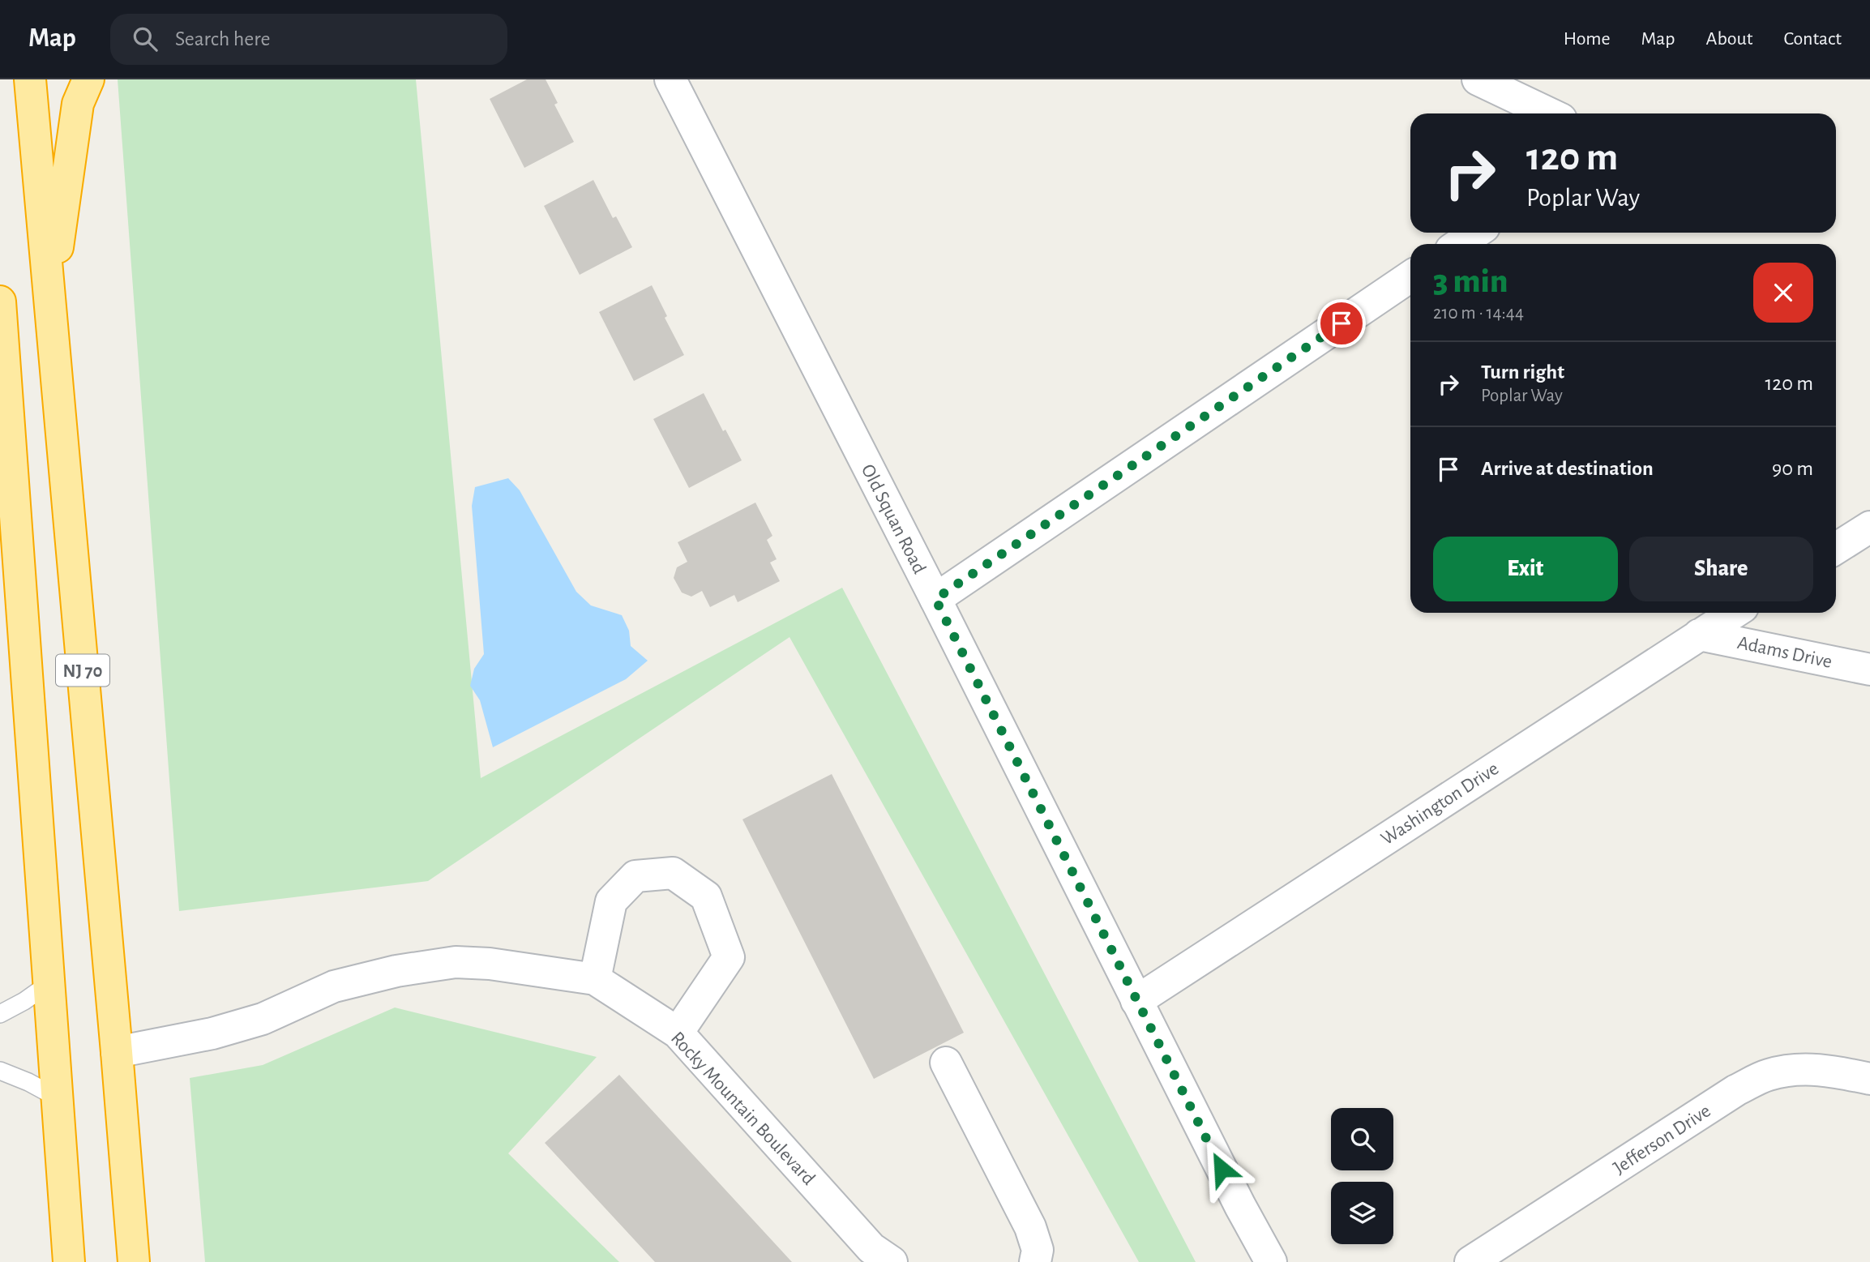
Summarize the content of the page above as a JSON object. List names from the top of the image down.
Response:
{
  "streets": {
    "highway": ["NJ 70"],
    "street": [
      "Old Squan Road",
      "Adams Drive",
      "Washington Drive",
      "Rocky Mountain Boulevard",
      "Jefferson Drive"
    ]
  },
  "crossings": [
    ["Old Squan Road", "Washington Drive"],
    ["Adams Drive", "Washington Drive"],
    ["NJ 70", "Rocky Mountain Boulevard"]
  ],
  "page": {
    "header": "Map",
    "search": "Search here",
    "nav": [
      "Home",
      "Map",
      "About",
      "Contact"
    ],
    "turn": ["120 m", "Poplar Way"],
    "heading": ["3 min", "210 m · 14:44"],
    "list": [
      {
        "name": "Turn right",
        "note": "Poplar Way",
        "value": "120 m"
      },
      {
        "name": "Arrive at destination",
        "value": "90 m"
      }
    ],
    "buttons": ["Exit", "Share"]
  }
}
